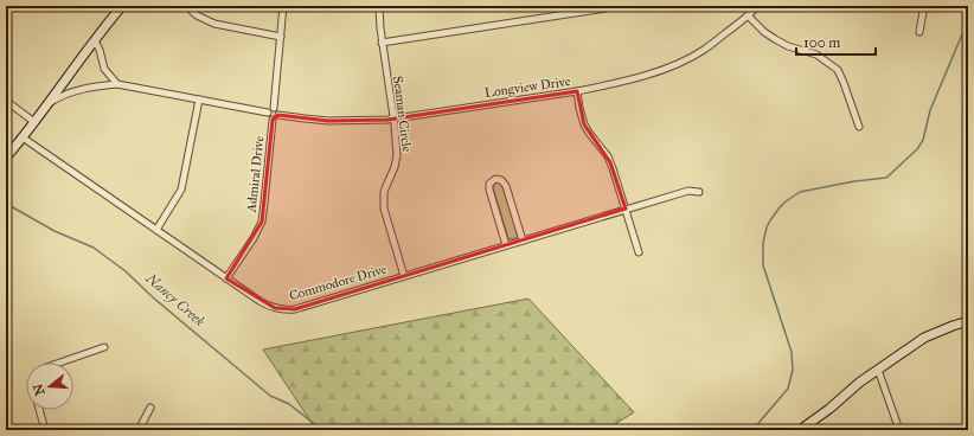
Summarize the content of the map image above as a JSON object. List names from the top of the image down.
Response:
{
  "streets": {
    "street": [
      "Longview Drive",
      "Seaman Circle",
      "Admiral Drive",
      "Commodore Drive"
    ]
  },
  "crossings": [
    ["Longview Drive", "Seaman Circle"],
    ["Longview Drive", "Admiral Drive"],
    ["Seaman Circle", "Commodore Drive"],
    ["Admiral Drive", "Commodore Drive"]
  ],
  "water": ["Nancy Creek"],
  "scale_bar": "100 m",
  "north": "left"
}
